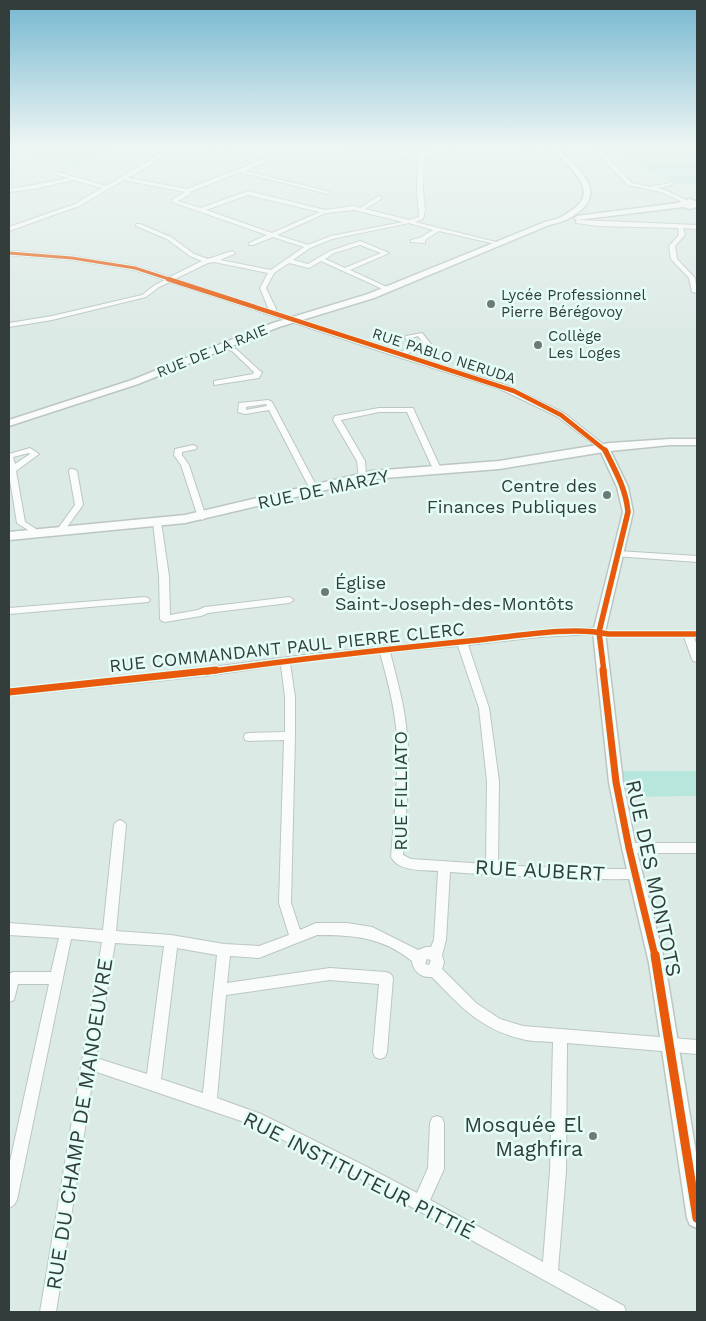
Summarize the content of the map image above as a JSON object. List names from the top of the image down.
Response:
{
  "streets": {
    "main road": ["RUE DE MARZY"],
    "street": [
      "RUE DE LA RAIE",
      "RUE PABLO NERUDA",
      "RUE COMMANDANT PAUL PIERRE CLERC",
      "RUE FILLIATO",
      "RUE AUBERT",
      "RUE DES MONTOTS",
      "RUE DU CHAMP DE MANOEUVRE",
      "RUE INSTITUTEUR PITTIÉ"
    ]
  },
  "crossings": [
    ["RUE DE LA RAIE", "RUE PABLO NERUDA"],
    ["RUE PABLO NERUDA", "RUE DE MARZY"],
    ["RUE PABLO NERUDA", "RUE DES MONTOTS"],
    ["RUE DE MARZY", "RUE DES MONTOTS"],
    ["RUE COMMANDANT PAUL PIERRE CLERC", "RUE FILLIATO"],
    ["RUE COMMANDANT PAUL PIERRE CLERC", "RUE DES MONTOTS"],
    ["RUE FILLIATO", "RUE AUBERT"],
    ["RUE AUBERT", "RUE DES MONTOTS"],
    ["RUE DU CHAMP DE MANOEUVRE", "RUE INSTITUTEUR PITTIÉ"]
  ],
  "places": [
    "Lycée Professionnel Pierre Bérégovoy",
    "Collège Les Loges",
    "Centre des Finances Publiques",
    "Église Saint-Joseph-des-Montôts",
    "Mosquée El Maghfira"
  ]
}
